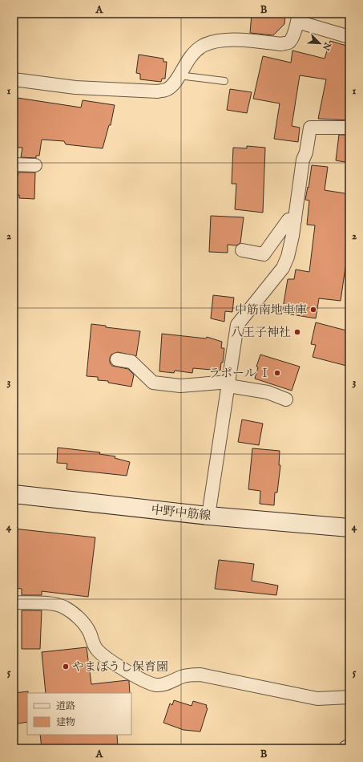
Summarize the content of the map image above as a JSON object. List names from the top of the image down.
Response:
{
  "streets": {
    "main road": ["中野中筋線"]
  },
  "places": [
    "中筋南地車庫",
    "八王子神社",
    "ラポール Ⅰ",
    "やまぼうし保育園"
  ],
  "legend": ["道路", "建物"],
  "north": "bottom right",
  "grid": {
    "columns": ["A", "B"],
    "rows": [
      "1",
      "2",
      "3",
      "4",
      "5"
    ]
  }
}
